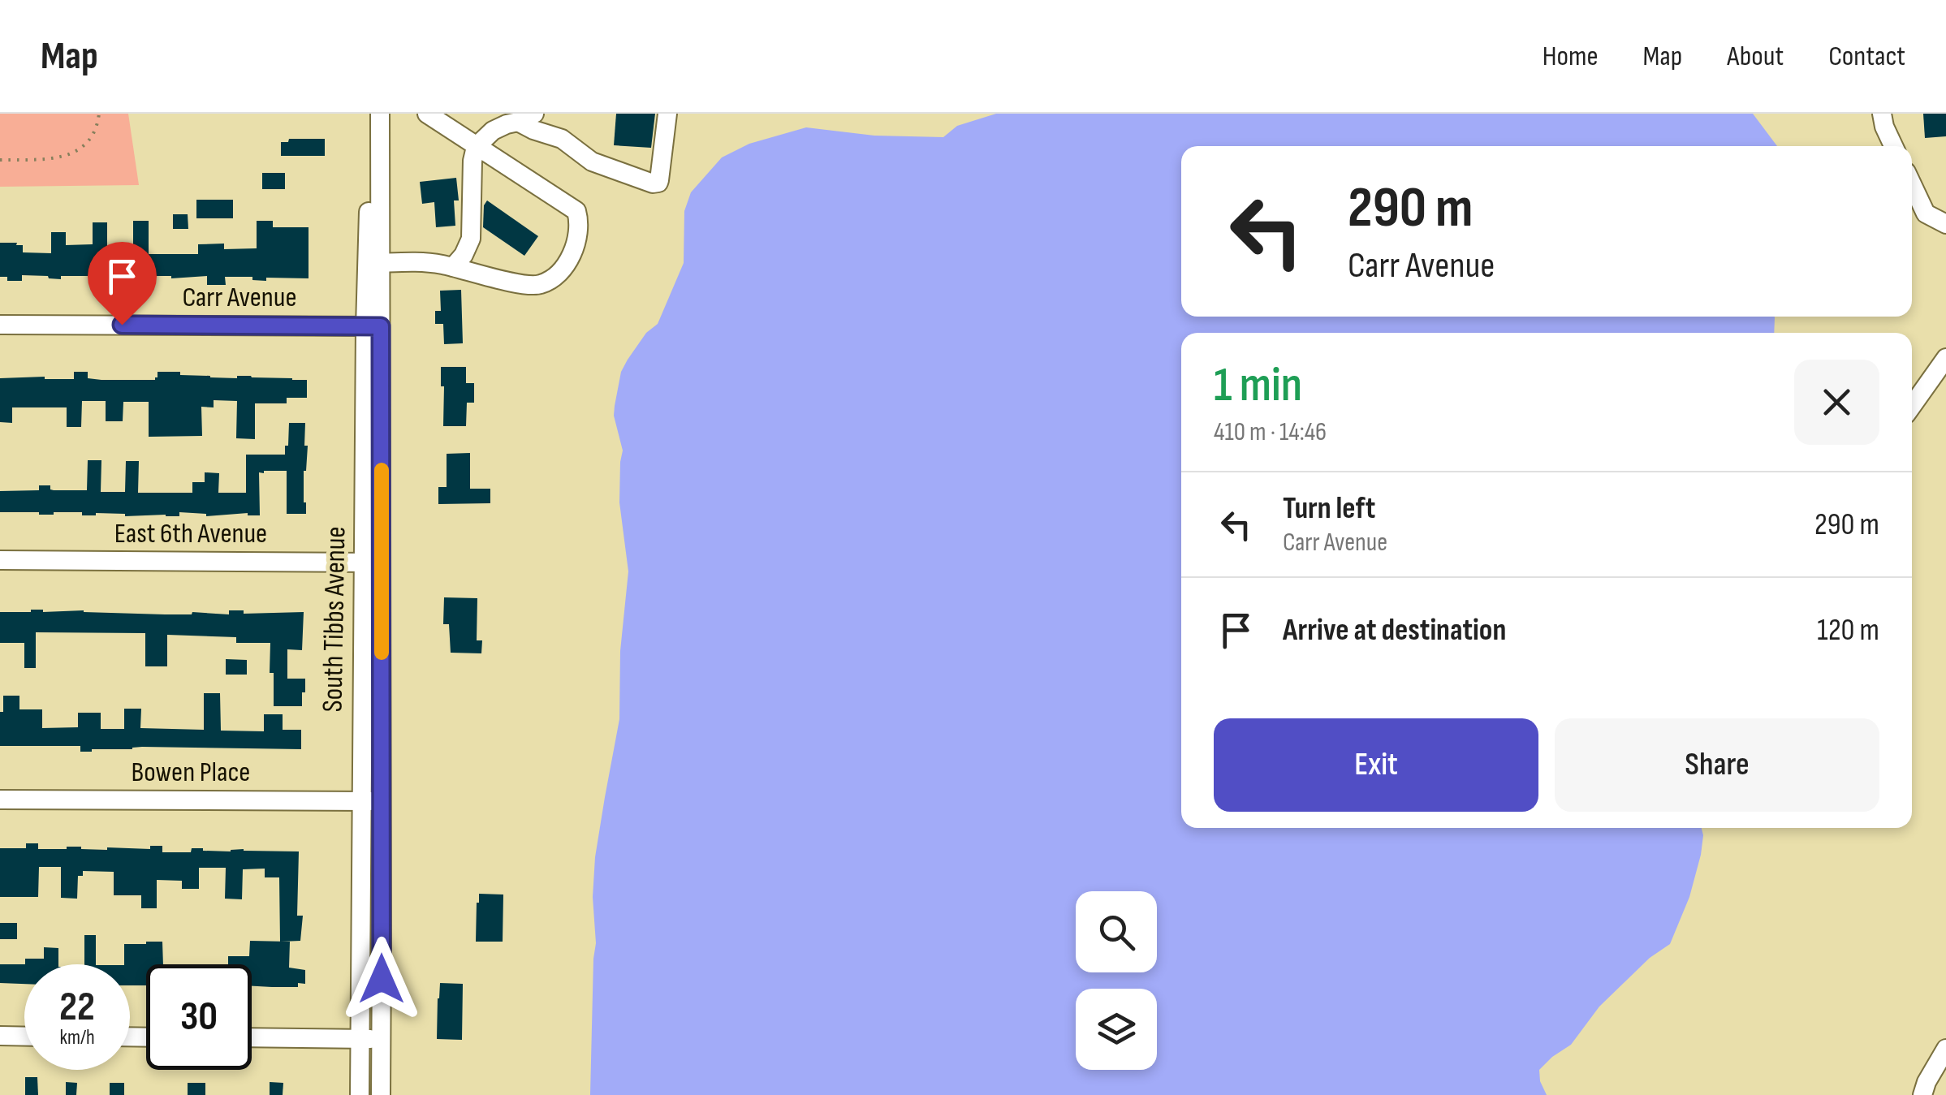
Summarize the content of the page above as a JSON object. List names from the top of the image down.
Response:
{
  "streets": {
    "street": [
      "Carr Avenue",
      "East 6th Avenue",
      "South Tibbs Avenue",
      "Bowen Place"
    ]
  },
  "crossings": [
    ["Carr Avenue", "South Tibbs Avenue"],
    ["East 6th Avenue", "South Tibbs Avenue"],
    ["South Tibbs Avenue", "Bowen Place"]
  ],
  "page": {
    "header": "Map",
    "nav": [
      "Home",
      "Map",
      "About",
      "Contact"
    ],
    "turn": ["290 m", "Carr Avenue"],
    "heading": ["1 min", "410 m · 14:46"],
    "list": [
      {
        "name": "Turn left",
        "note": "Carr Avenue",
        "value": "290 m"
      },
      {
        "name": "Arrive at destination",
        "value": "120 m"
      }
    ],
    "buttons": ["Exit", "Share"],
    "speed": "22 km/h",
    "limit": "30"
  }
}
